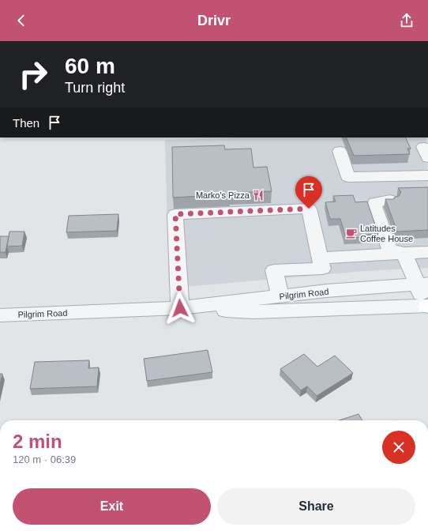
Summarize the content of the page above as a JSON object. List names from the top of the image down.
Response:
{
  "streets": {
    "street": ["Pilgrim Road"]
  },
  "places": {
    "restaurant": ["Marko's Pizza"],
    "cafe": ["Latitudes Coffee House"]
  },
  "page": {
    "header": "Drivr",
    "turn": ["60 m", "Turn right"],
    "then": "Then",
    "heading": ["2 min", "120 m · 06:39"],
    "buttons": ["Exit", "Share"]
  }
}
